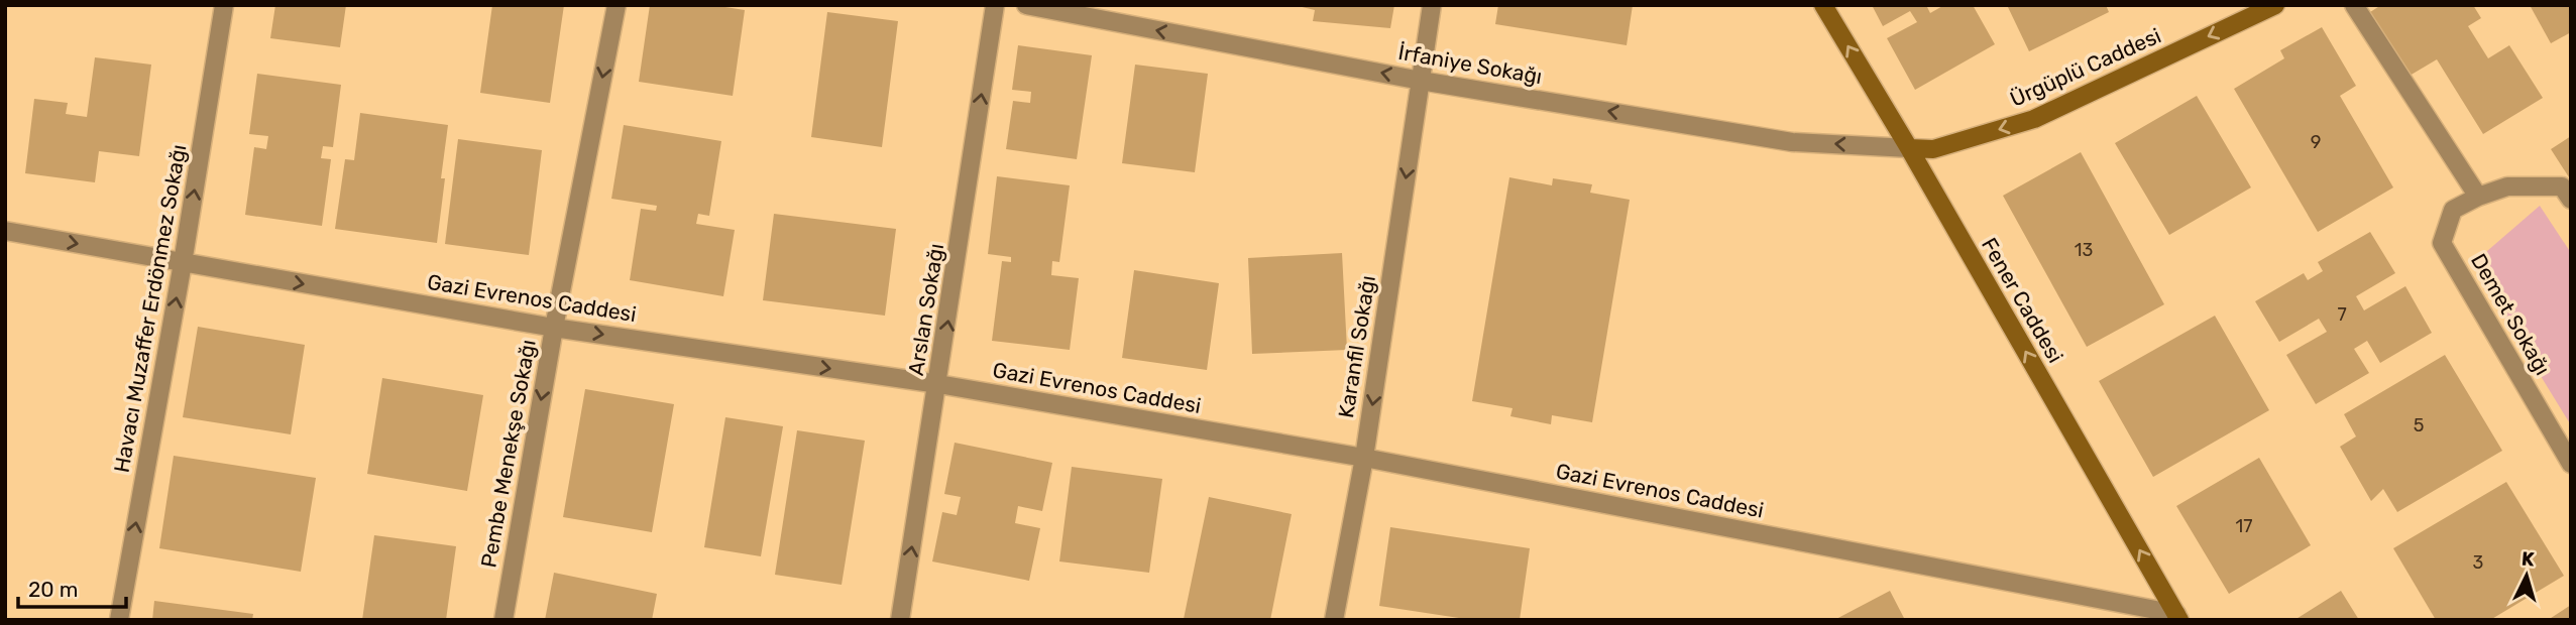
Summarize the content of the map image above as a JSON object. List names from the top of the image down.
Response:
{
  "streets": {
    "main road": ["Ürgüplü Caddesi", "Fener Caddesi"],
    "street": [
      "İrfaniye Sokağı",
      "Gazi Evrenos Caddesi",
      "Havacı Muzaffer Erdönmez Sokağı",
      "Arslan Sokağı",
      "Demet Sokağı",
      "Karanfil Sokağı",
      "Pembe Menekşe Sokağı"
    ]
  },
  "crossings": [
    ["İrfaniye Sokağı", "Ürgüplü Caddesi"],
    ["İrfaniye Sokağı", "Fener Caddesi"],
    ["İrfaniye Sokağı", "Karanfil Sokağı"],
    ["Ürgüplü Caddesi", "Fener Caddesi"],
    ["Gazi Evrenos Caddesi", "Fener Caddesi"],
    ["Gazi Evrenos Caddesi", "Havacı Muzaffer Erdönmez Sokağı"],
    ["Gazi Evrenos Caddesi", "Arslan Sokağı"],
    ["Gazi Evrenos Caddesi", "Karanfil Sokağı"],
    ["Gazi Evrenos Caddesi", "Pembe Menekşe Sokağı"]
  ],
  "one_way": [
    "İrfaniye Sokağı",
    "Ürgüplü Caddesi",
    "Gazi Evrenos Caddesi",
    "Fener Caddesi",
    "Havacı Muzaffer Erdönmez Sokağı",
    "Arslan Sokağı",
    "Karanfil Sokağı",
    "Pembe Menekşe Sokağı"
  ],
  "house_numbers": [
    "9",
    "13",
    "7",
    "5",
    "17",
    "3"
  ],
  "scale_bar": "20 m",
  "north": "top"
}
